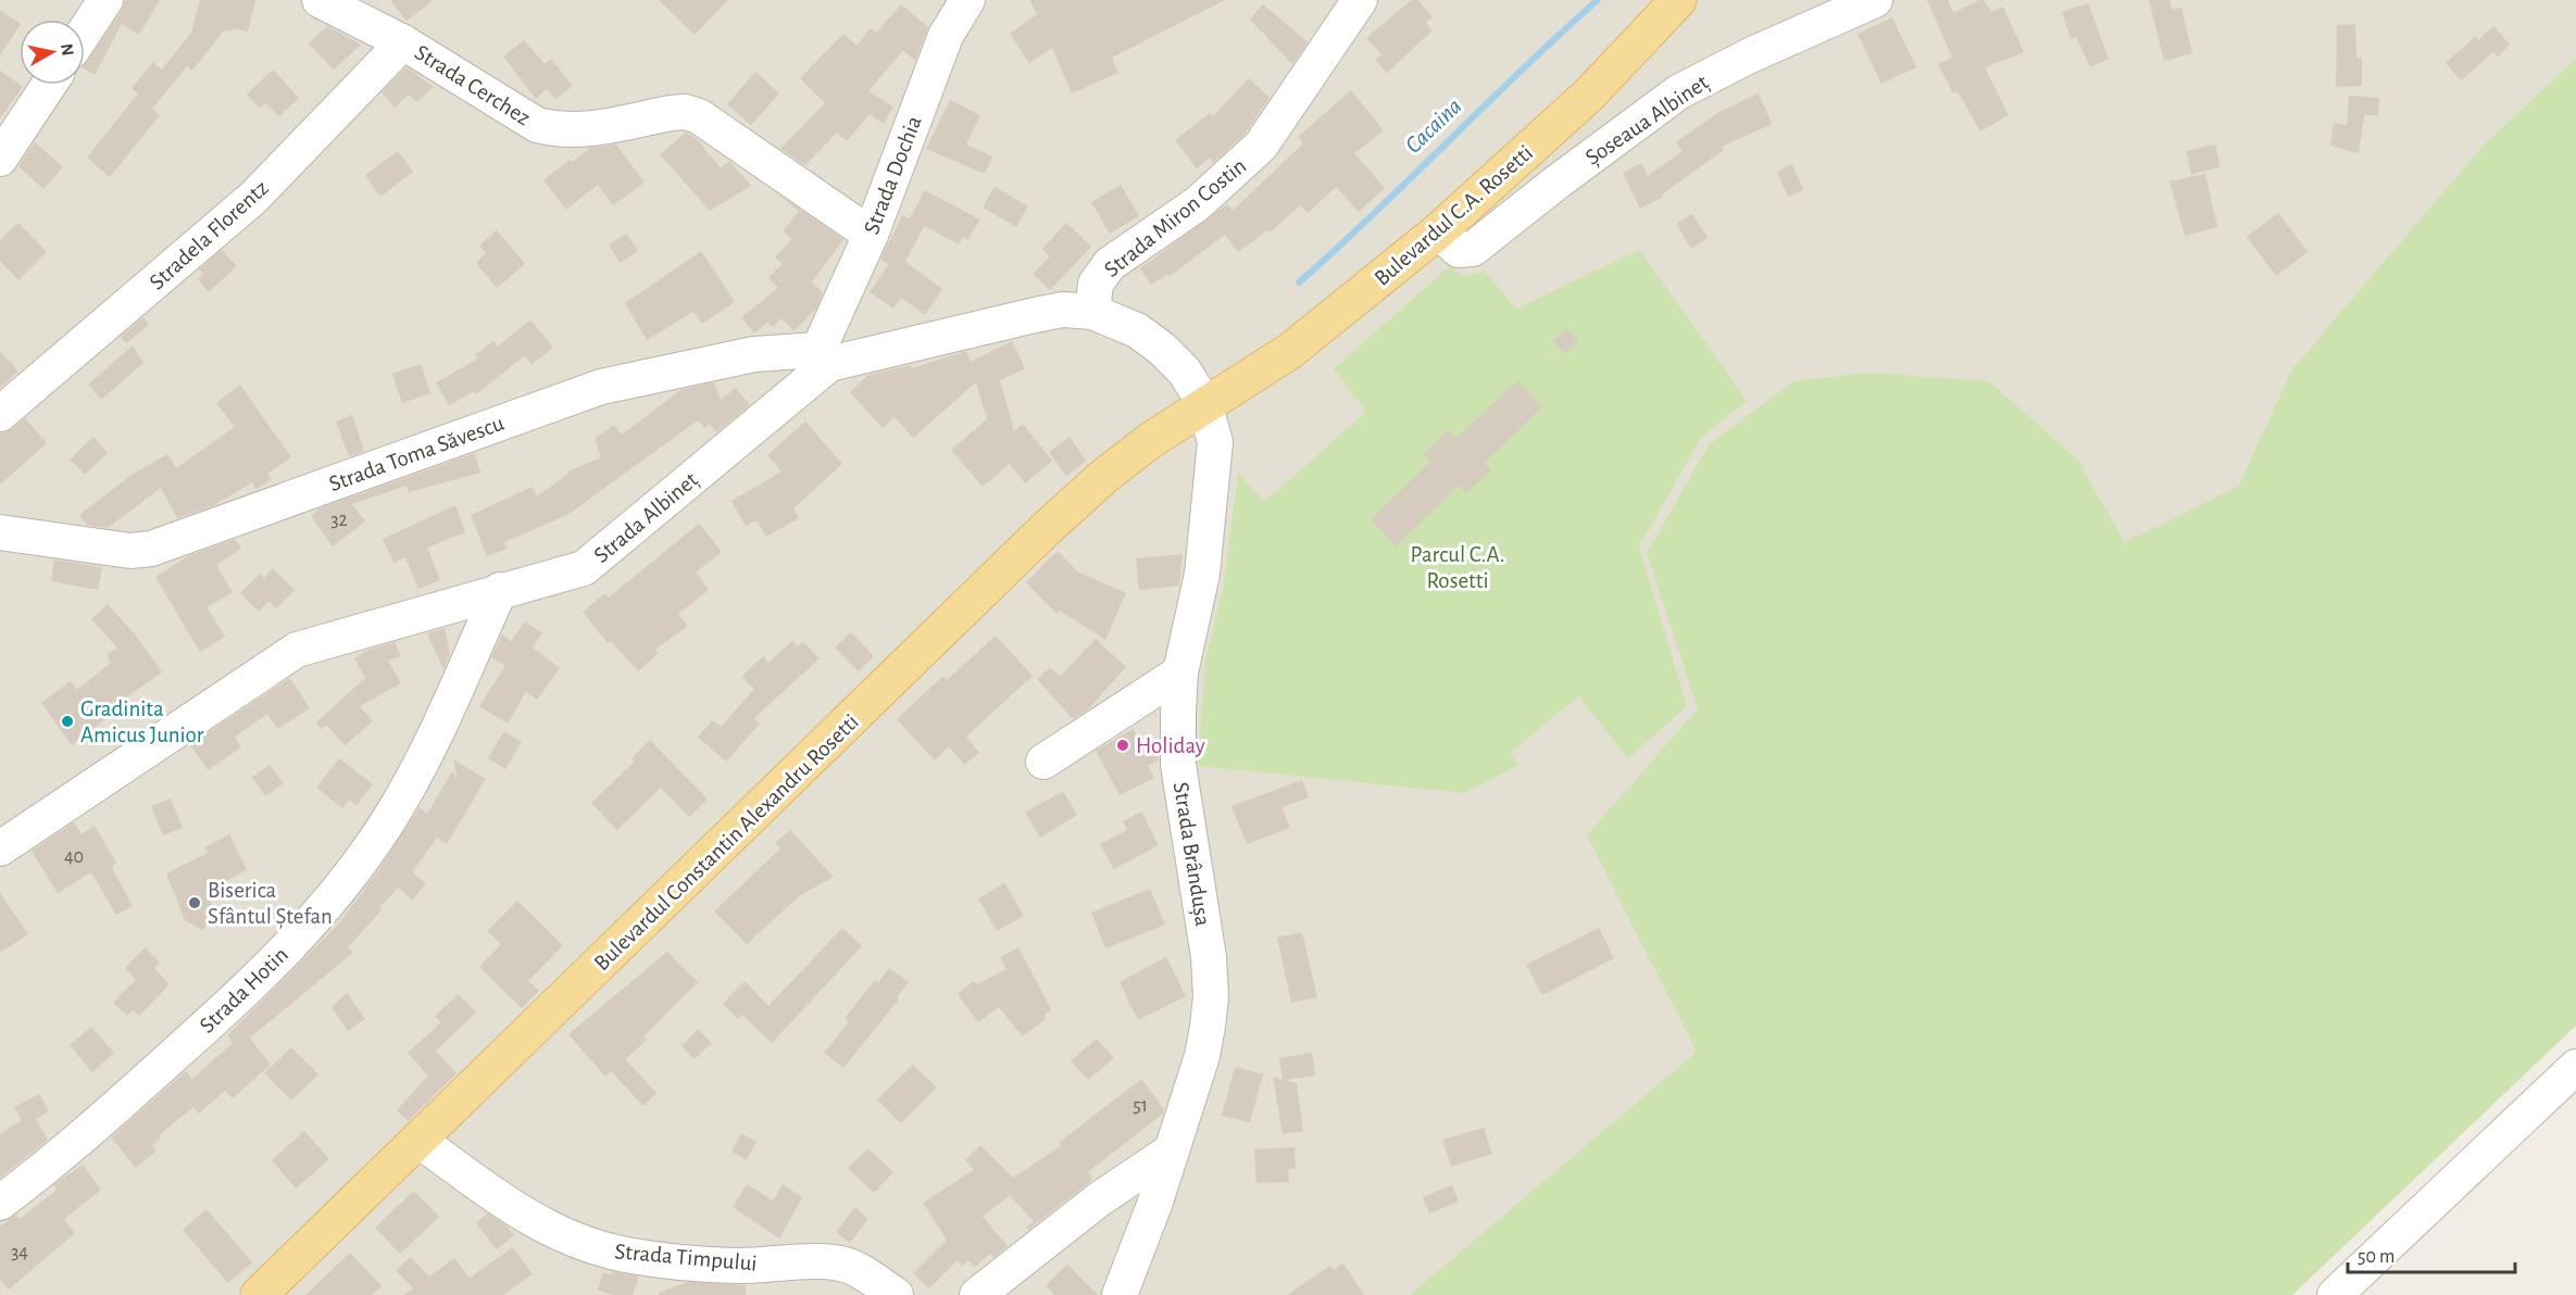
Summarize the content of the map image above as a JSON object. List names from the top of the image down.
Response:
{
  "streets": {
    "main road": ["Bulevardul C.A. Rosetti", "Bulevardul Constantin Alexandru Rosetti"],
    "street": [
      "Strada Cerchez",
      "Șoseaua Albineț",
      "Strada Dochia",
      "Strada Miron Costin",
      "Stradela Florentz",
      "Strada Toma Săvescu",
      "Strada Albineț",
      "Strada Brândușa",
      "Strada Hotin",
      "Strada Timpului"
    ]
  },
  "crossings": [
    ["Strada Cerchez", "Strada Dochia"],
    ["Strada Cerchez", "Stradela Florentz"],
    ["Șoseaua Albineț", "Bulevardul C.A. Rosetti"],
    ["Strada Dochia", "Strada Toma Săvescu"],
    ["Strada Dochia", "Strada Albineț"],
    ["Bulevardul C.A. Rosetti", "Strada Albineț"],
    ["Bulevardul C.A. Rosetti", "Bulevardul Constantin Alexandru Rosetti"],
    ["Bulevardul C.A. Rosetti", "Strada Brândușa"],
    ["Strada Miron Costin", "Strada Albineț"],
    ["Strada Toma Săvescu", "Strada Albineț"],
    ["Strada Albineț", "Bulevardul Constantin Alexandru Rosetti"],
    ["Strada Albineț", "Strada Brândușa"],
    ["Strada Albineț", "Strada Hotin"],
    ["Bulevardul Constantin Alexandru Rosetti", "Strada Brândușa"],
    ["Bulevardul Constantin Alexandru Rosetti", "Strada Timpului"]
  ],
  "water": ["Cacaina"],
  "parks": ["Parcul C.A. Rosetti"],
  "places": ["Gradinita Amicus Junior", "Holiday", "Biserica Sfântul Ștefan"],
  "house_numbers": [
    "32",
    "40",
    "51",
    "34"
  ],
  "scale_bar": "50 m",
  "north": "right"
}
